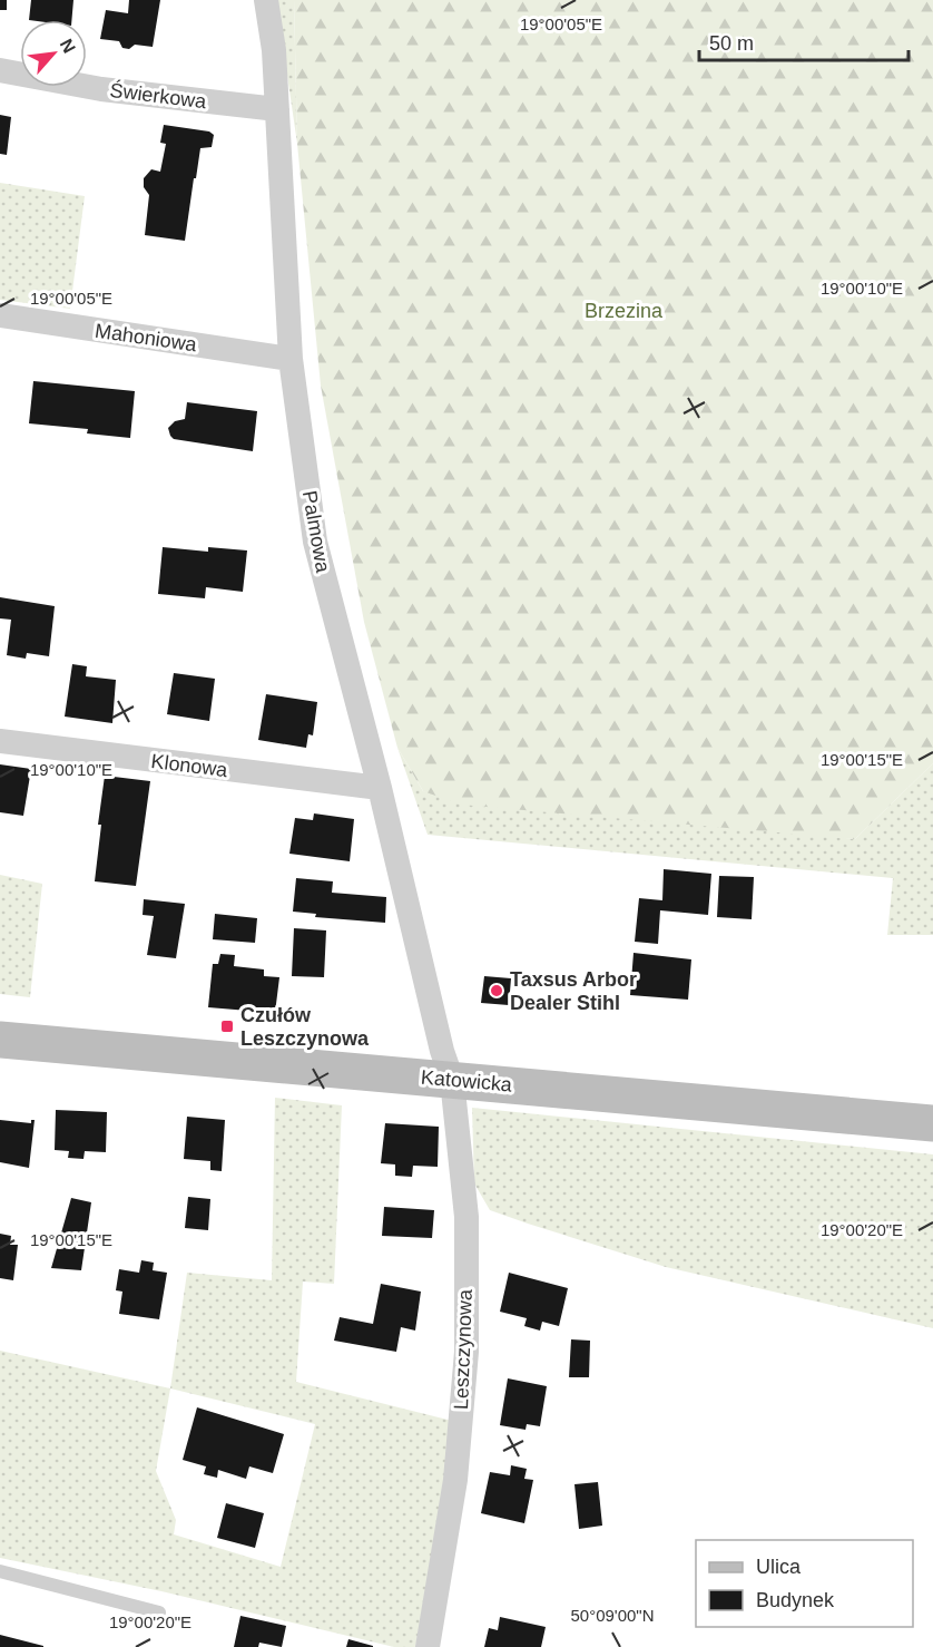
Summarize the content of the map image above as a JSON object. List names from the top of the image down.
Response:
{
  "streets": {
    "main road": ["Katowicka"],
    "street": [
      "Świerkowa",
      "Mahoniowa",
      "Palmowa",
      "Klonowa",
      "Leszczynowa"
    ]
  },
  "crossings": [
    ["Świerkowa", "Palmowa"],
    ["Mahoniowa", "Palmowa"],
    ["Palmowa", "Klonowa"],
    ["Palmowa", "Katowicka"],
    ["Palmowa", "Leszczynowa"],
    ["Katowicka", "Leszczynowa"]
  ],
  "parks": ["Brzezina"],
  "places": {
    "other": ["Taxsus Arbor Dealer Stihl"],
    "transit": ["Czułów Leszczynowa"]
  },
  "legend": ["Ulica", "Budynek"],
  "scale_bar": "50 m",
  "north": "top right",
  "coordinates": [
    "19°00'05\"E",
    "19°00'10\"E",
    "19°00'15\"E",
    "19°00'20\"E",
    "50°09'00\"N"
  ]
}
